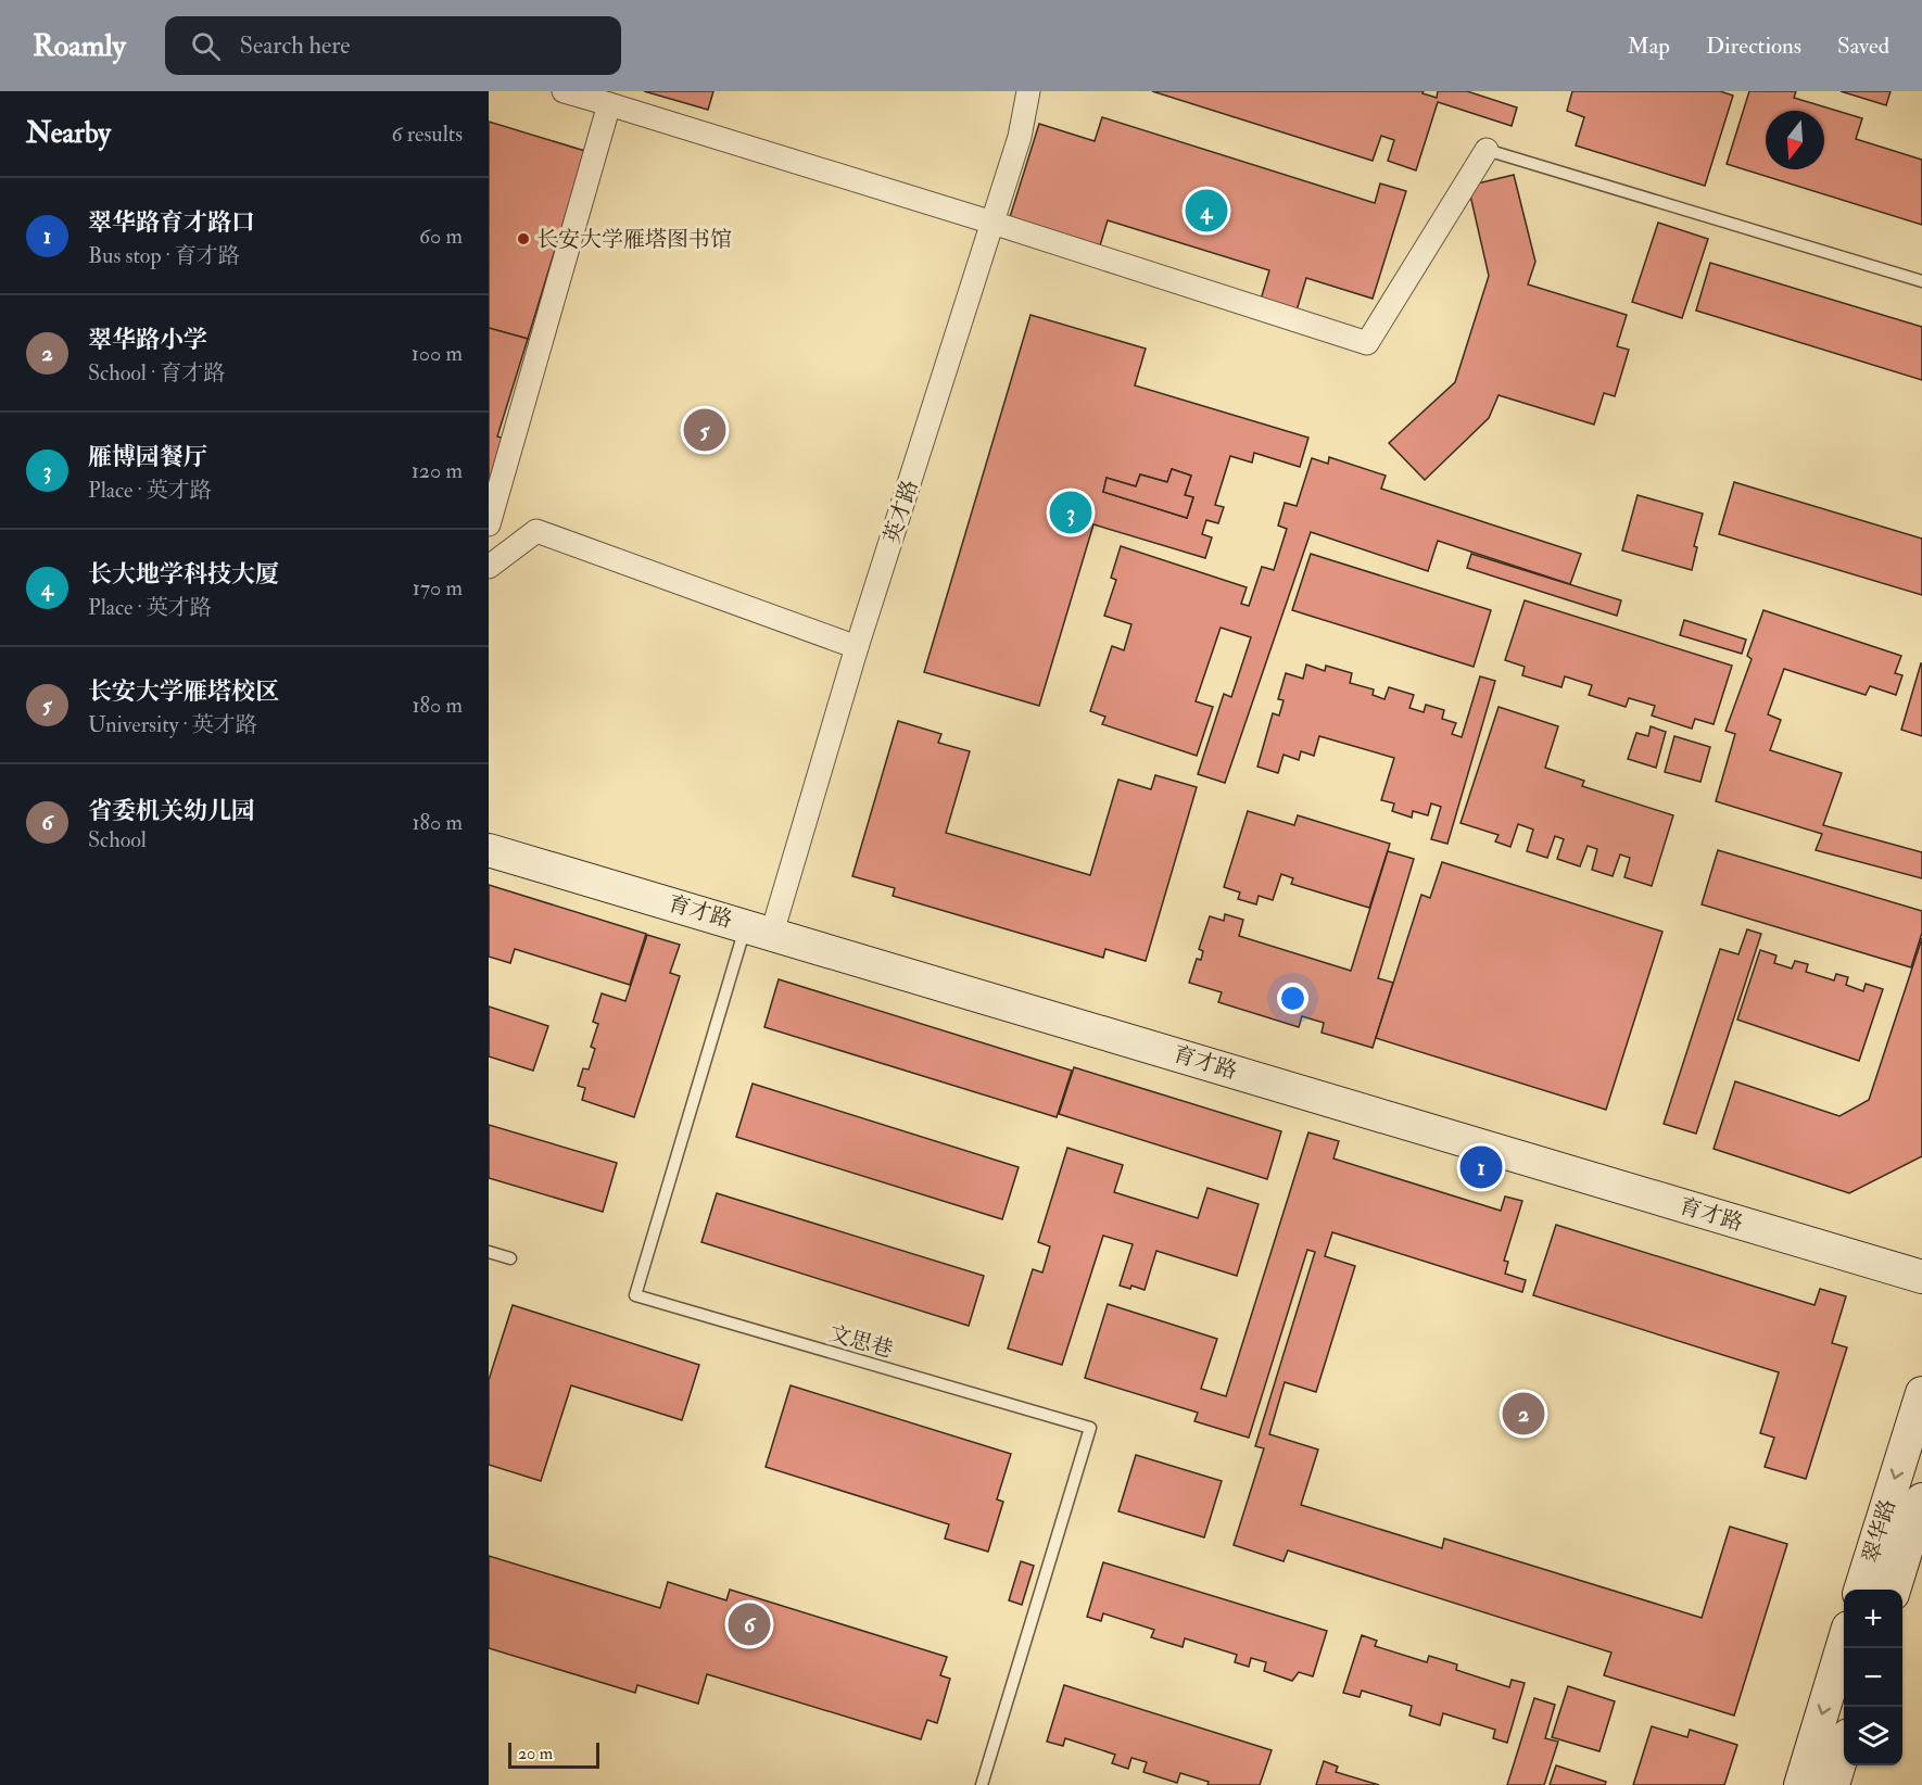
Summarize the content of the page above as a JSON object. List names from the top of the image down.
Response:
{
  "streets": {
    "street": ["英才路", "育才路", "翠华路"],
    "lane": ["文思巷"]
  },
  "crossings": [
    ["英才路", "育才路"],
    ["英才路", "文思巷"],
    ["育才路", "文思巷"]
  ],
  "places": ["长安大学雁塔图书馆"],
  "scale_bar": "20 m",
  "north": "bottom",
  "page": {
    "header": "Roamly",
    "search": "Search here",
    "nav": ["Map", "Directions", "Saved"],
    "heading": ["Nearby", "6 results"],
    "list": [
      {
        "mark": "1",
        "name": "翠华路育才路口",
        "note": "Bus stop · 育才路",
        "value": "60 m"
      },
      {
        "mark": "2",
        "name": "翠华路小学",
        "note": "School · 育才路",
        "value": "100 m"
      },
      {
        "mark": "3",
        "name": "雁博园餐厅",
        "note": "Place · 英才路",
        "value": "120 m"
      },
      {
        "mark": "4",
        "name": "长大地学科技大厦",
        "note": "Place · 英才路",
        "value": "170 m"
      },
      {
        "mark": "5",
        "name": "长安大学雁塔校区",
        "note": "University · 英才路",
        "value": "180 m"
      },
      {
        "mark": "6",
        "name": "省委机关幼儿园",
        "note": "School",
        "value": "180 m"
      }
    ],
    "pins": [
      "4",
      "5",
      "3",
      "1",
      "2",
      "6"
    ],
    "map_buttons": ["+", "−"],
    "scale": "20 m"
  }
}
